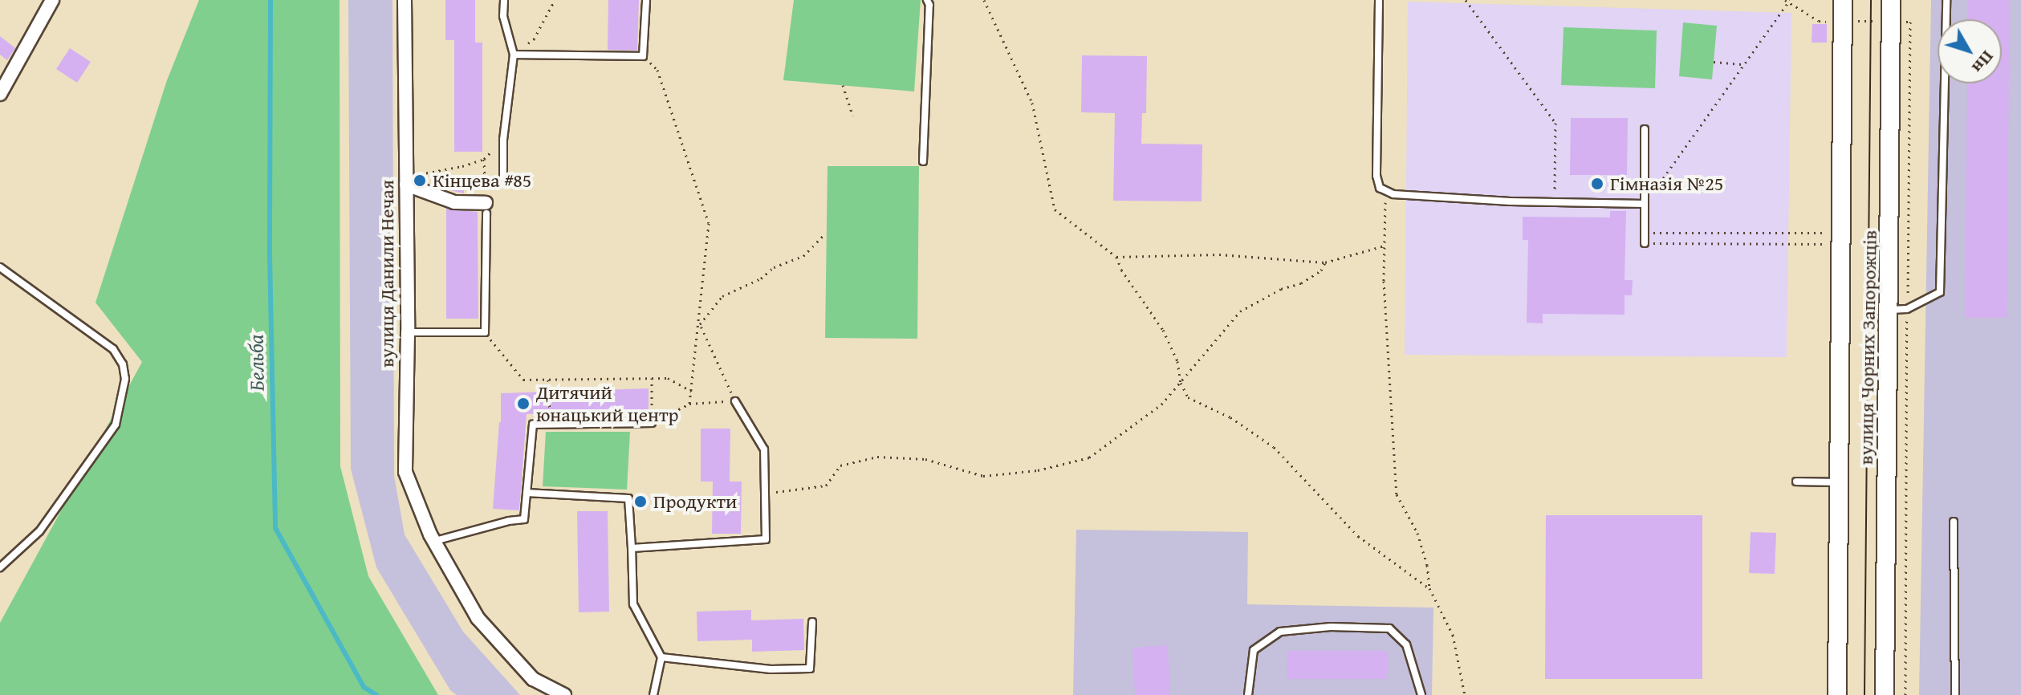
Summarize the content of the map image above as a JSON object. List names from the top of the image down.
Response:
{
  "streets": {
    "main road": ["вулиця Чорних Запорожців"],
    "street": ["вулиця Данили Нечая"]
  },
  "water": ["Бельба"],
  "places": [
    "Кінцева #85",
    "Гімназія №25",
    "Дитячий юнацький центр",
    "Продукти"
  ],
  "north": "bottom right"
}
